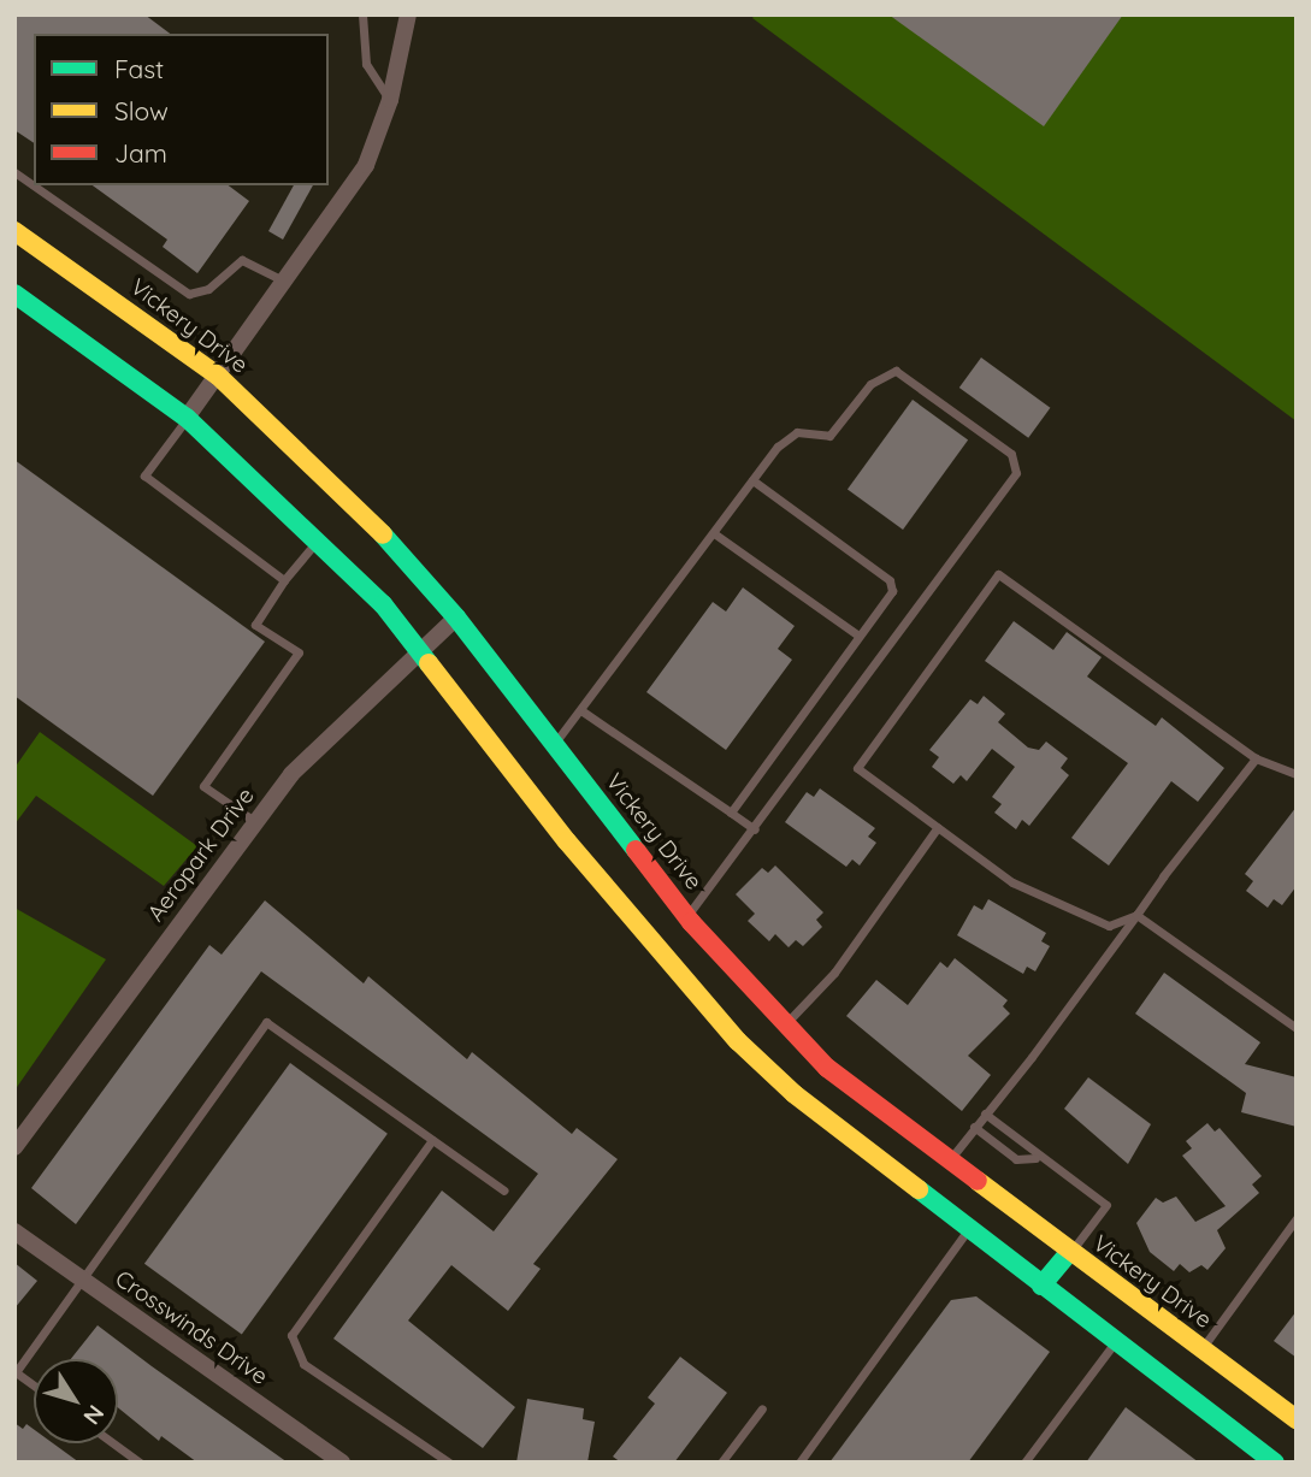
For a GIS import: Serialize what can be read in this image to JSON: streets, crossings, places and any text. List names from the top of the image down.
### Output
{
  "streets": {
    "main road": ["Vickery Drive"],
    "street": ["Aeropark Drive", "Crosswinds Drive"]
  },
  "crossings": [
    ["Vickery Drive", "Aeropark Drive"]
  ],
  "legend": ["Fast", "Slow", "Jam"],
  "north": "bottom right"
}
